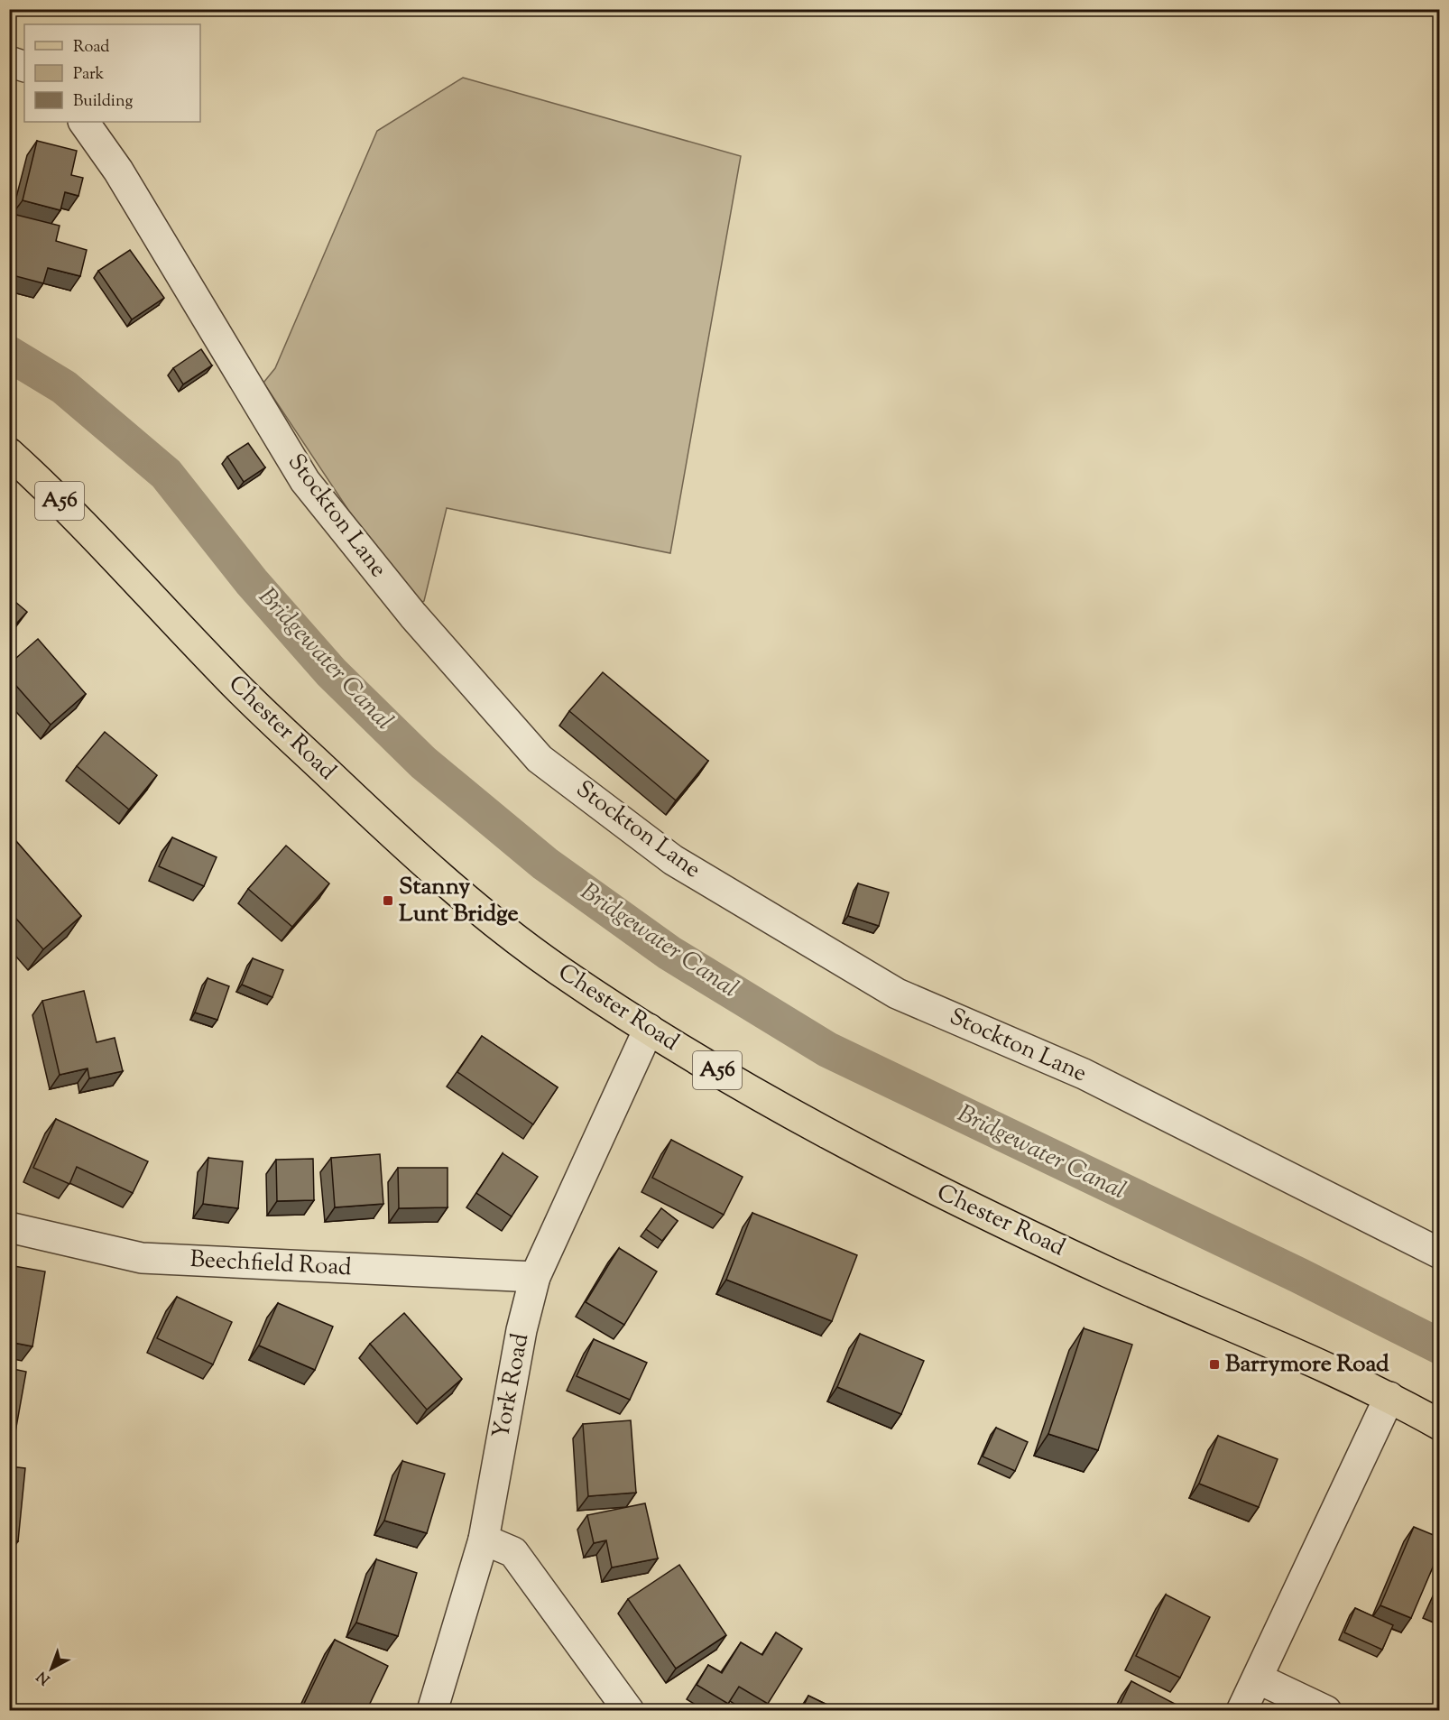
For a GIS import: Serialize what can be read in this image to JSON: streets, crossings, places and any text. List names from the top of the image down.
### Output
{
  "streets": {
    "main road": ["A56", "Chester Road"],
    "street": ["Stockton Lane", "Beechfield Road", "York Road"]
  },
  "crossings": [
    ["Chester Road", "York Road"],
    ["Beechfield Road", "York Road"]
  ],
  "water": ["Bridgewater Canal"],
  "places": {
    "transit": ["Stanny Lunt Bridge", "Barrymore Road"]
  },
  "legend": ["Road", "Park", "Building"],
  "north": "bottom left"
}
